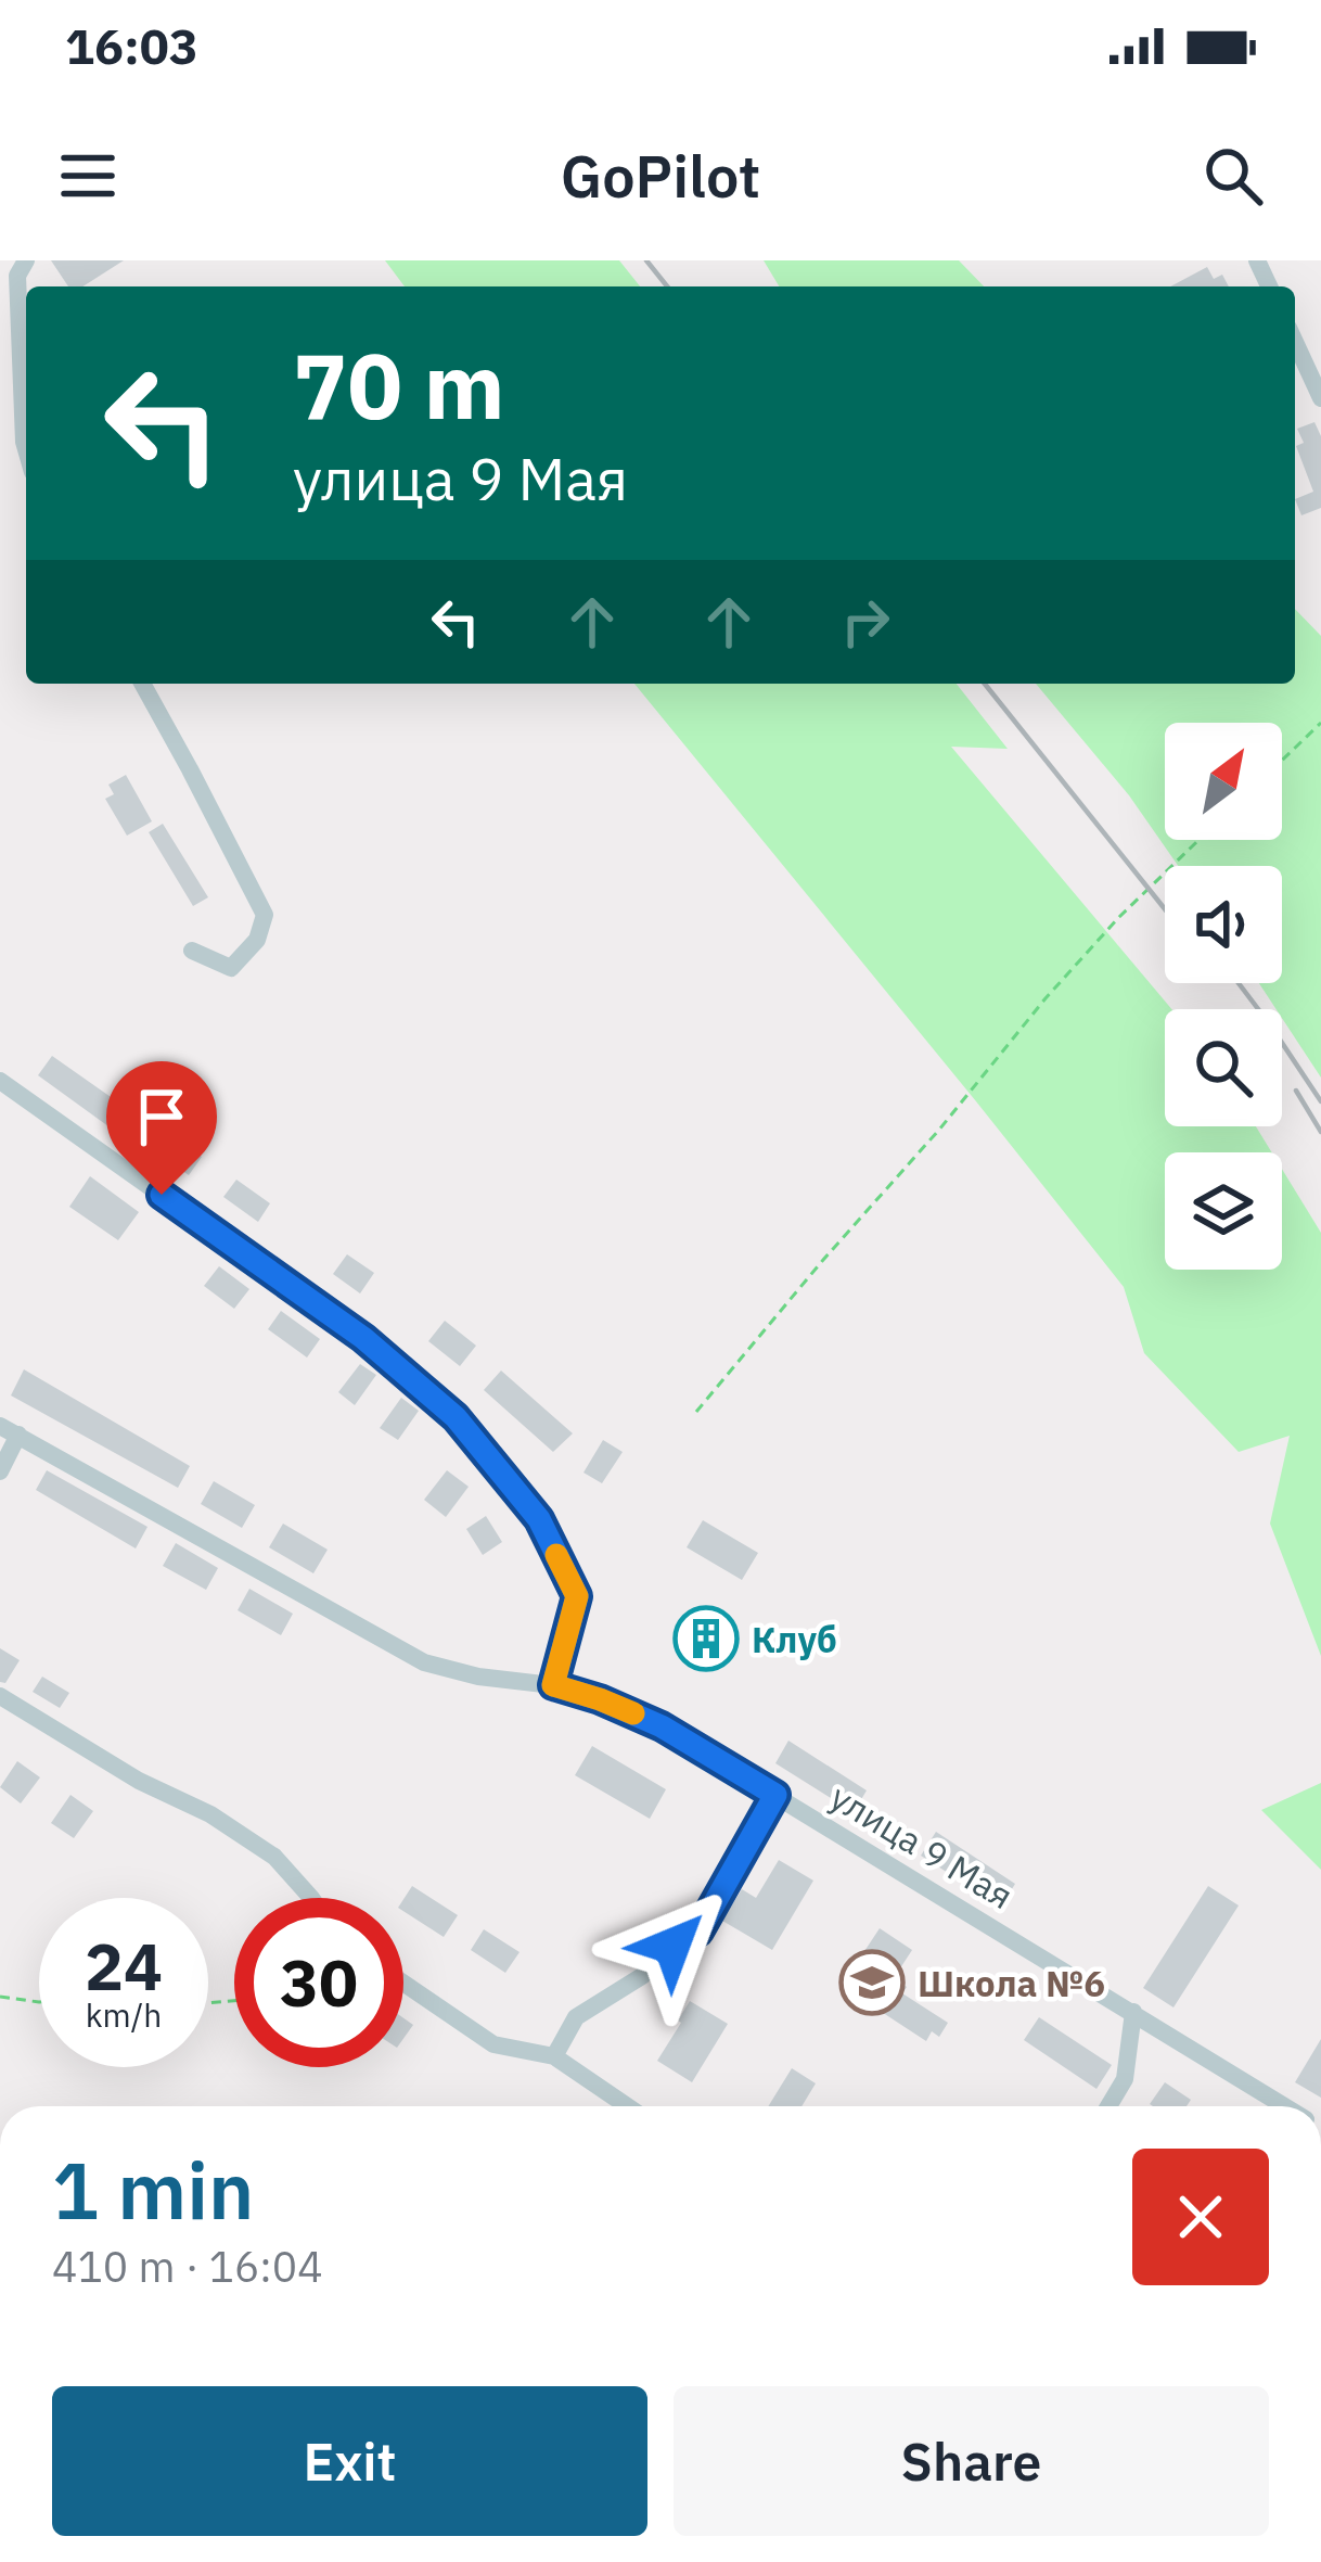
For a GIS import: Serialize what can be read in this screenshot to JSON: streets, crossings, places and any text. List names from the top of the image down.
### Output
{
  "streets": {
    "street": ["улица 9 Мая"]
  },
  "places": {
    "building": ["Клуб"],
    "school or university": ["Школа №6"]
  },
  "north": "top right",
  "page": {
    "status": "16:03",
    "header": "GoPilot",
    "turn": ["70 m", "улица 9 Мая"],
    "speed": "24 km/h",
    "limit": "30",
    "heading": ["1 min", "410 m · 16:04"],
    "buttons": ["Exit", "Share"]
  }
}
